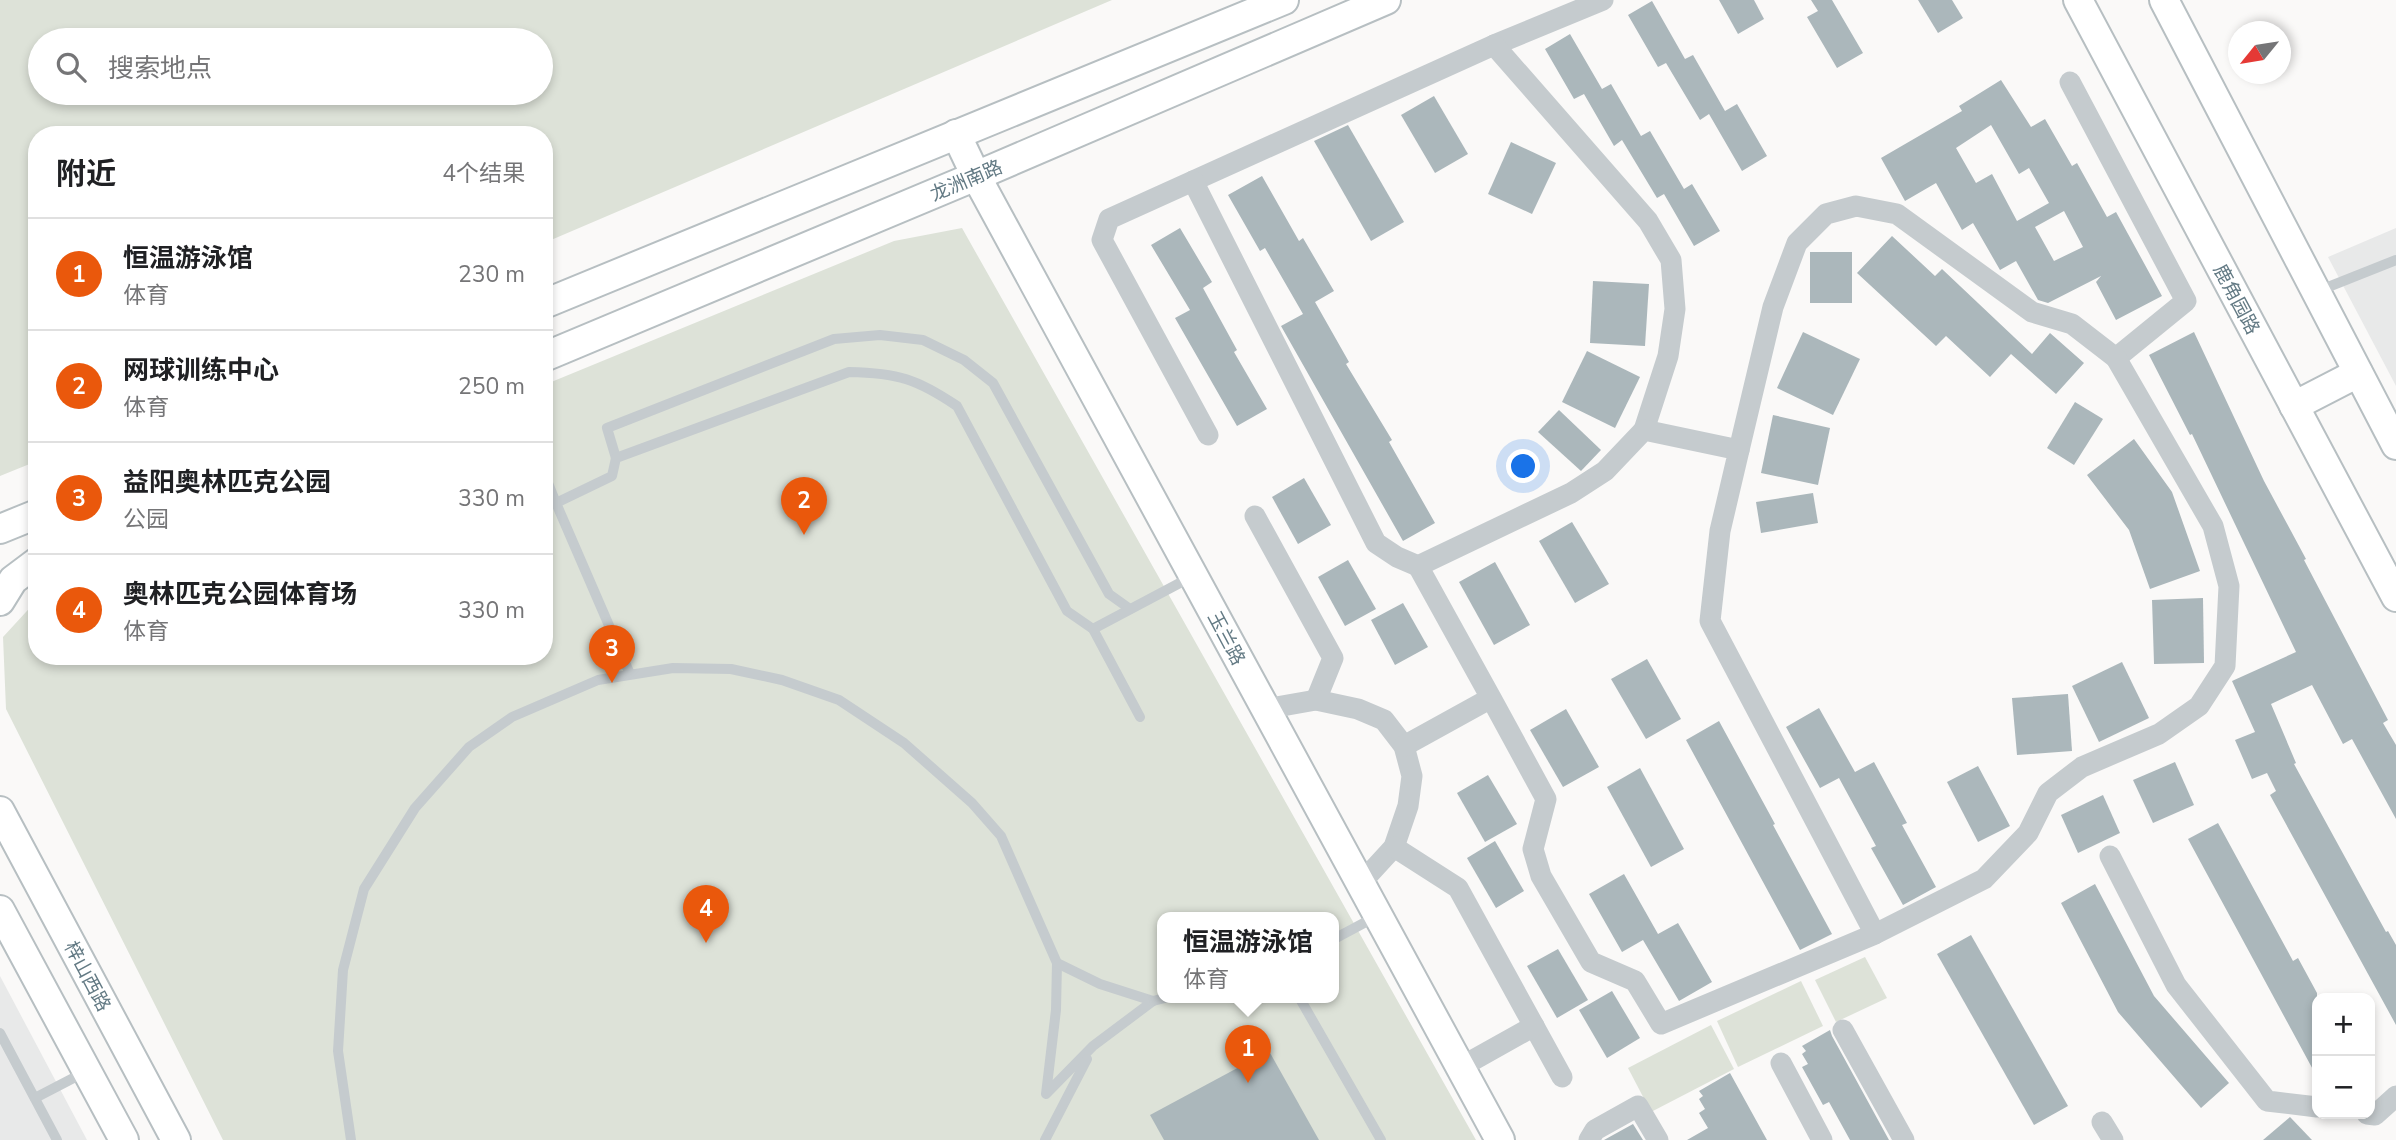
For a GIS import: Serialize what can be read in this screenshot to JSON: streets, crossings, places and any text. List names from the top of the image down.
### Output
{
  "streets": {
    "street": [
      "龙洲南路",
      "鹿角园路",
      "玉兰路",
      "梓山西路"
    ]
  },
  "crossings": [
    ["龙洲南路", "玉兰路"]
  ],
  "north": "bottom left",
  "page": {
    "search": "搜索地点",
    "heading": ["附近", "4个结果"],
    "list": [
      {
        "mark": "1",
        "name": "恒温游泳馆",
        "note": "体育",
        "value": "230 m"
      },
      {
        "mark": "2",
        "name": "网球训练中心",
        "note": "体育",
        "value": "250 m"
      },
      {
        "mark": "3",
        "name": "益阳奥林匹克公园",
        "note": "公园",
        "value": "330 m"
      },
      {
        "mark": "4",
        "name": "奥林匹克公园体育场",
        "note": "体育",
        "value": "330 m"
      }
    ],
    "pins": [
      "2",
      "3",
      "4",
      "1"
    ],
    "popup": ["恒温游泳馆", "体育"],
    "map_buttons": ["+", "−"]
  }
}
